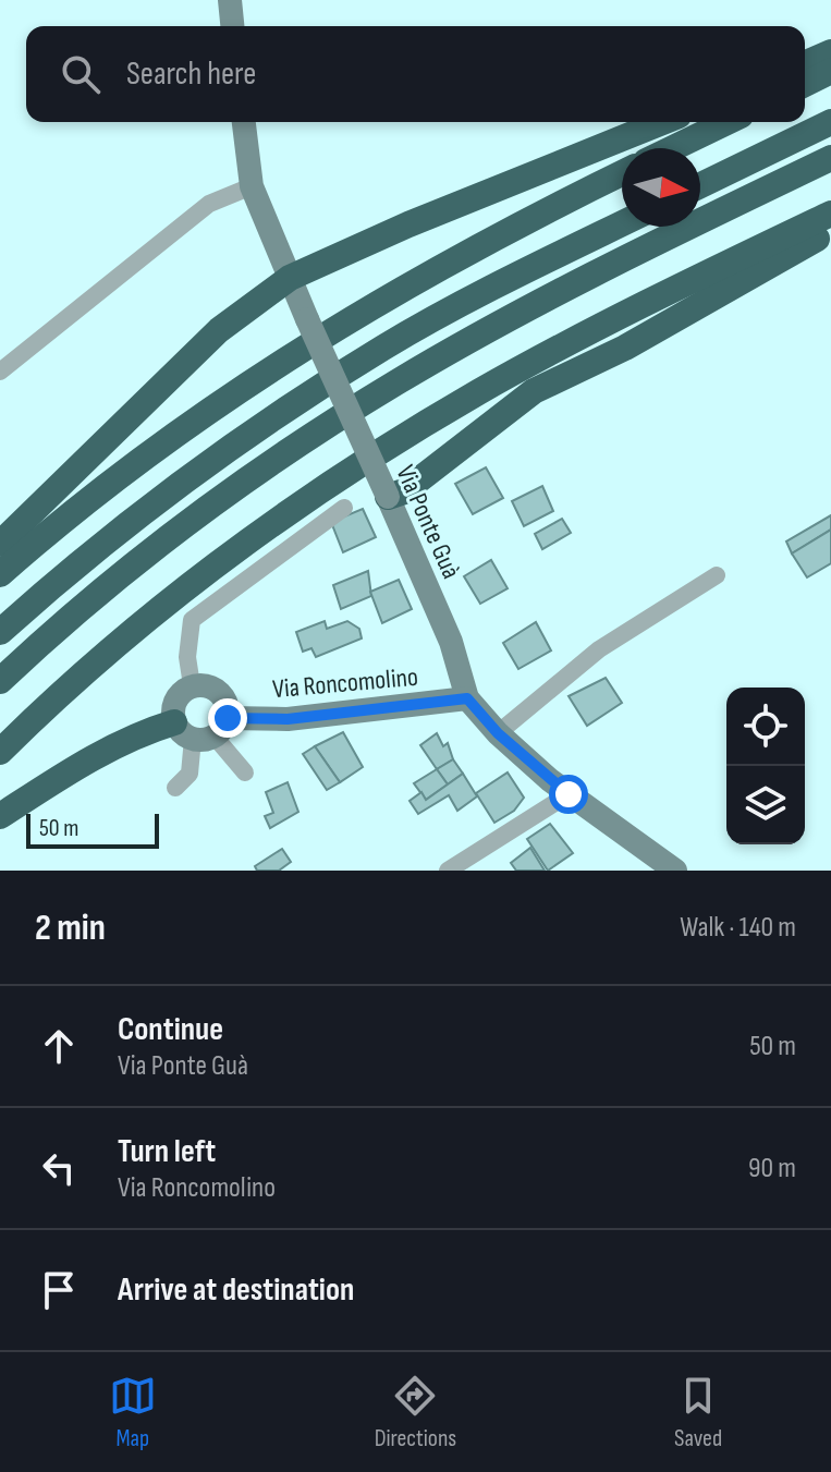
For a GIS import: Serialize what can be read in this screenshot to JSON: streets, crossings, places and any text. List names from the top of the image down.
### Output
{
  "streets": {
    "street": ["Via Ponte Guà", "Via Roncomolino"]
  },
  "crossings": [
    ["Via Ponte Guà", "Via Roncomolino"]
  ],
  "scale_bar": "50 m",
  "north": "right",
  "page": {
    "search": "Search here",
    "scale": "50 m",
    "heading": ["2 min", "Walk · 140 m"],
    "list": [
      ["Continue", "Via Ponte Guà", "50 m"],
      ["Turn left", "Via Roncomolino", "90 m"],
      "Arrive at destination"
    ],
    "nav": ["Map", "Directions", "Saved"]
  }
}
